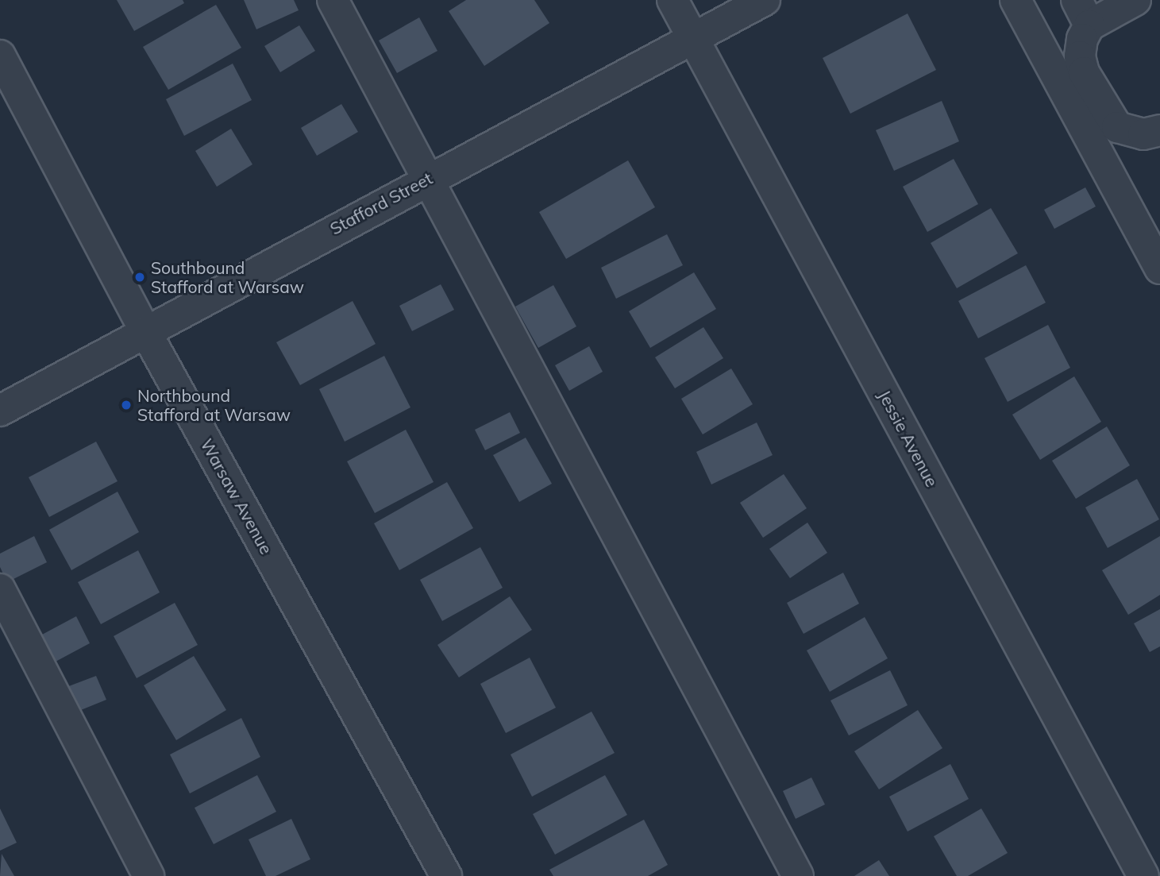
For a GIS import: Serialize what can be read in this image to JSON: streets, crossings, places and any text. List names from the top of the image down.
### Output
{
  "streets": {
    "street": ["Stafford Street", "Jessie Avenue", "Warsaw Avenue"]
  },
  "crossings": [
    ["Stafford Street", "Jessie Avenue"],
    ["Stafford Street", "Warsaw Avenue"]
  ],
  "places": ["Southbound Stafford at Warsaw", "Northbound Stafford at Warsaw"]
}
